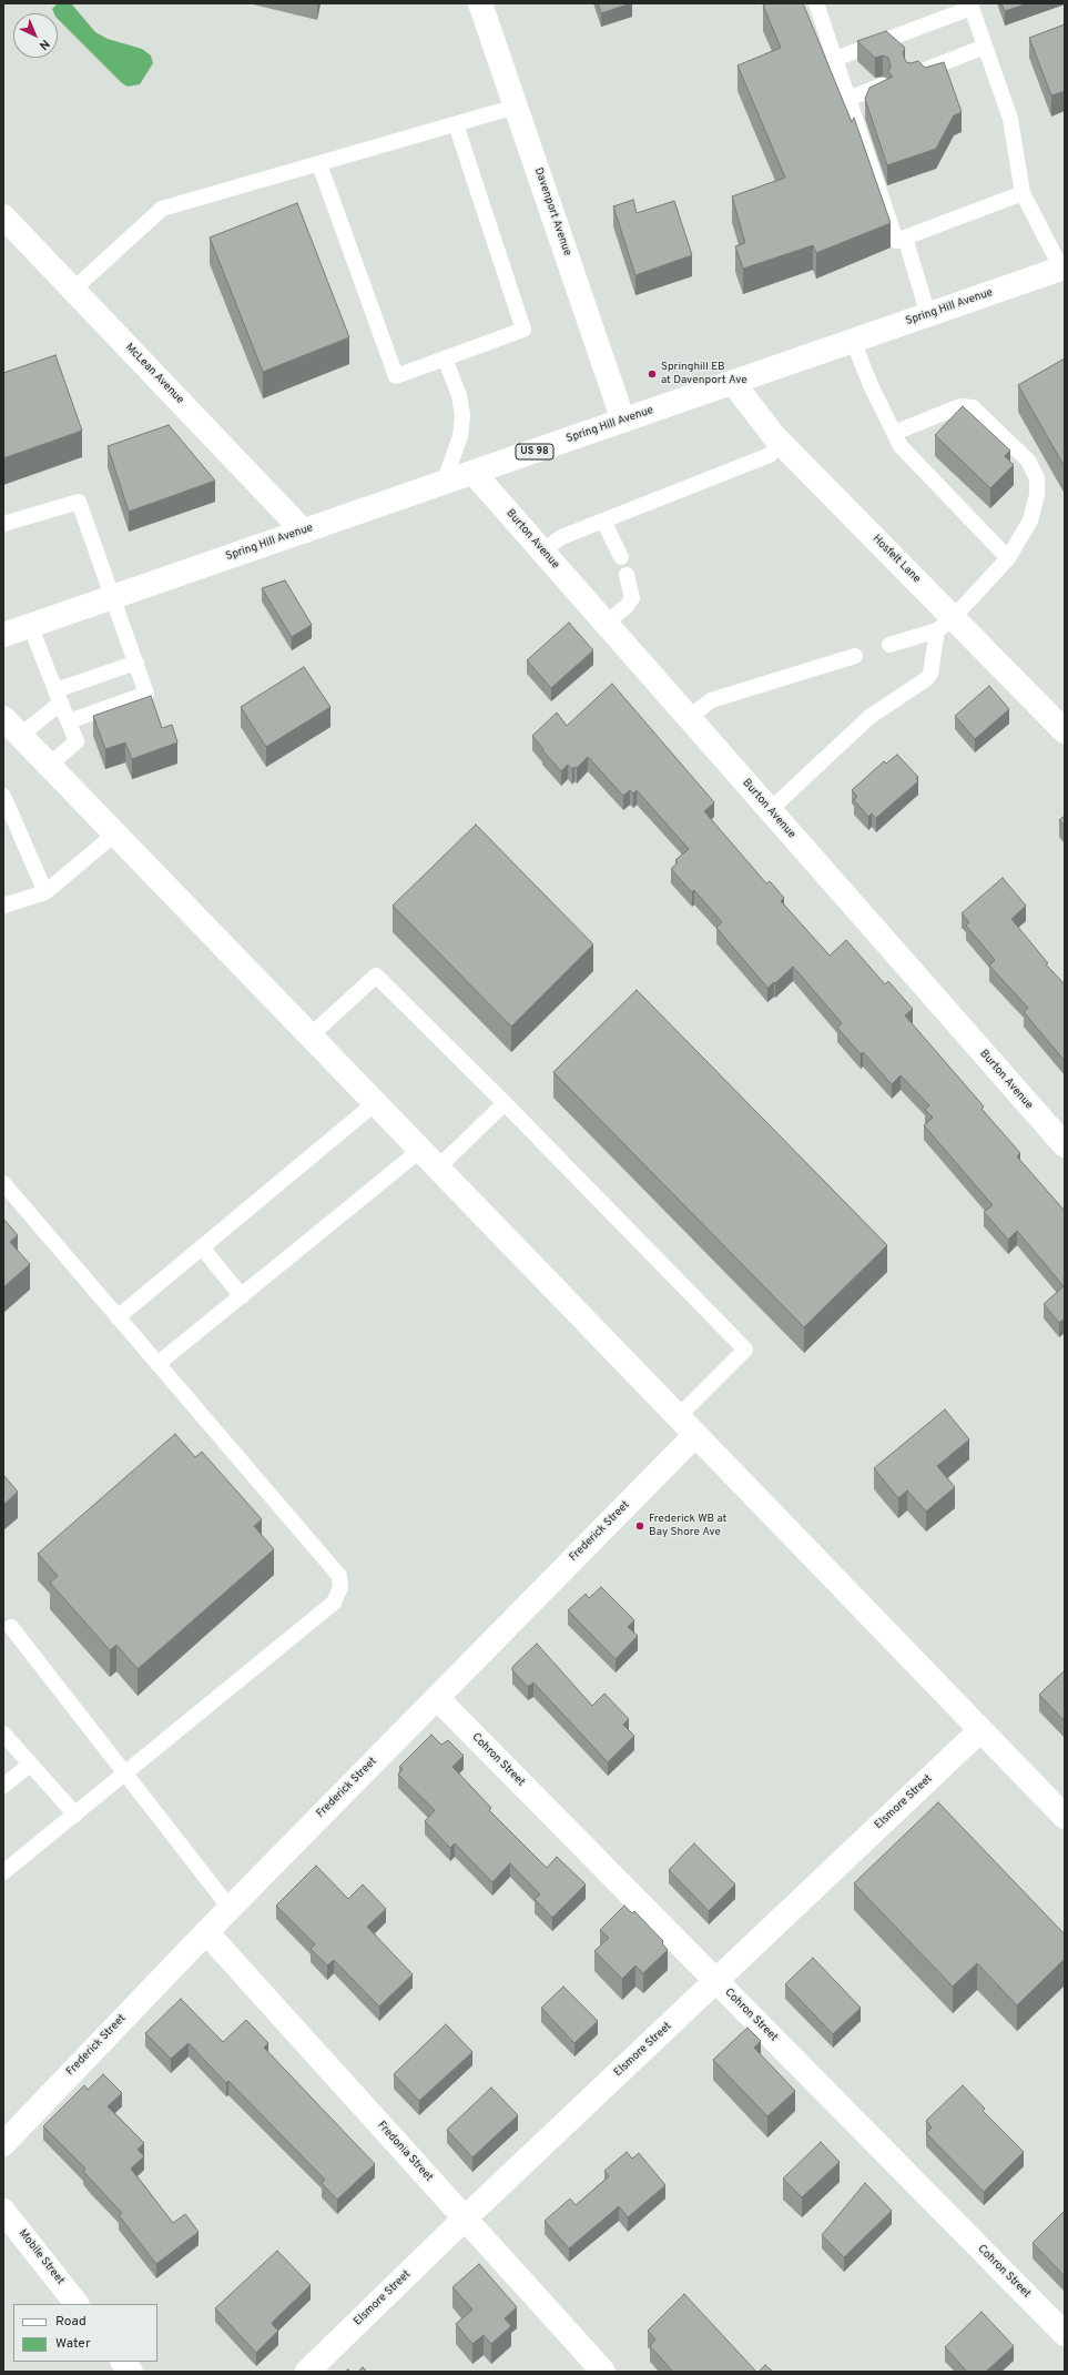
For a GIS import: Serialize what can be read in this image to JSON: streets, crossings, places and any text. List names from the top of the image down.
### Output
{
  "streets": {
    "street": [
      "Davenport Avenue",
      "Spring Hill Avenue",
      "McLean Avenue",
      "US 98",
      "Burton Avenue",
      "Hosfelt Lane",
      "Frederick Street",
      "Cohron Street",
      "Elsmore Street",
      "Fredonia Street",
      "Mobile Street"
    ]
  },
  "crossings": [
    ["Davenport Avenue", "Spring Hill Avenue"],
    ["Spring Hill Avenue", "McLean Avenue"],
    ["Spring Hill Avenue", "Burton Avenue"],
    ["Spring Hill Avenue", "Hosfelt Lane"],
    ["Frederick Street", "Cohron Street"],
    ["Frederick Street", "Fredonia Street"],
    ["Cohron Street", "Elsmore Street"],
    ["Elsmore Street", "Fredonia Street"]
  ],
  "places": ["Springhill EB at Davenport Ave", "Frederick WB at Bay Shore Ave"],
  "legend": ["Road", "Water"],
  "north": "bottom right"
}
